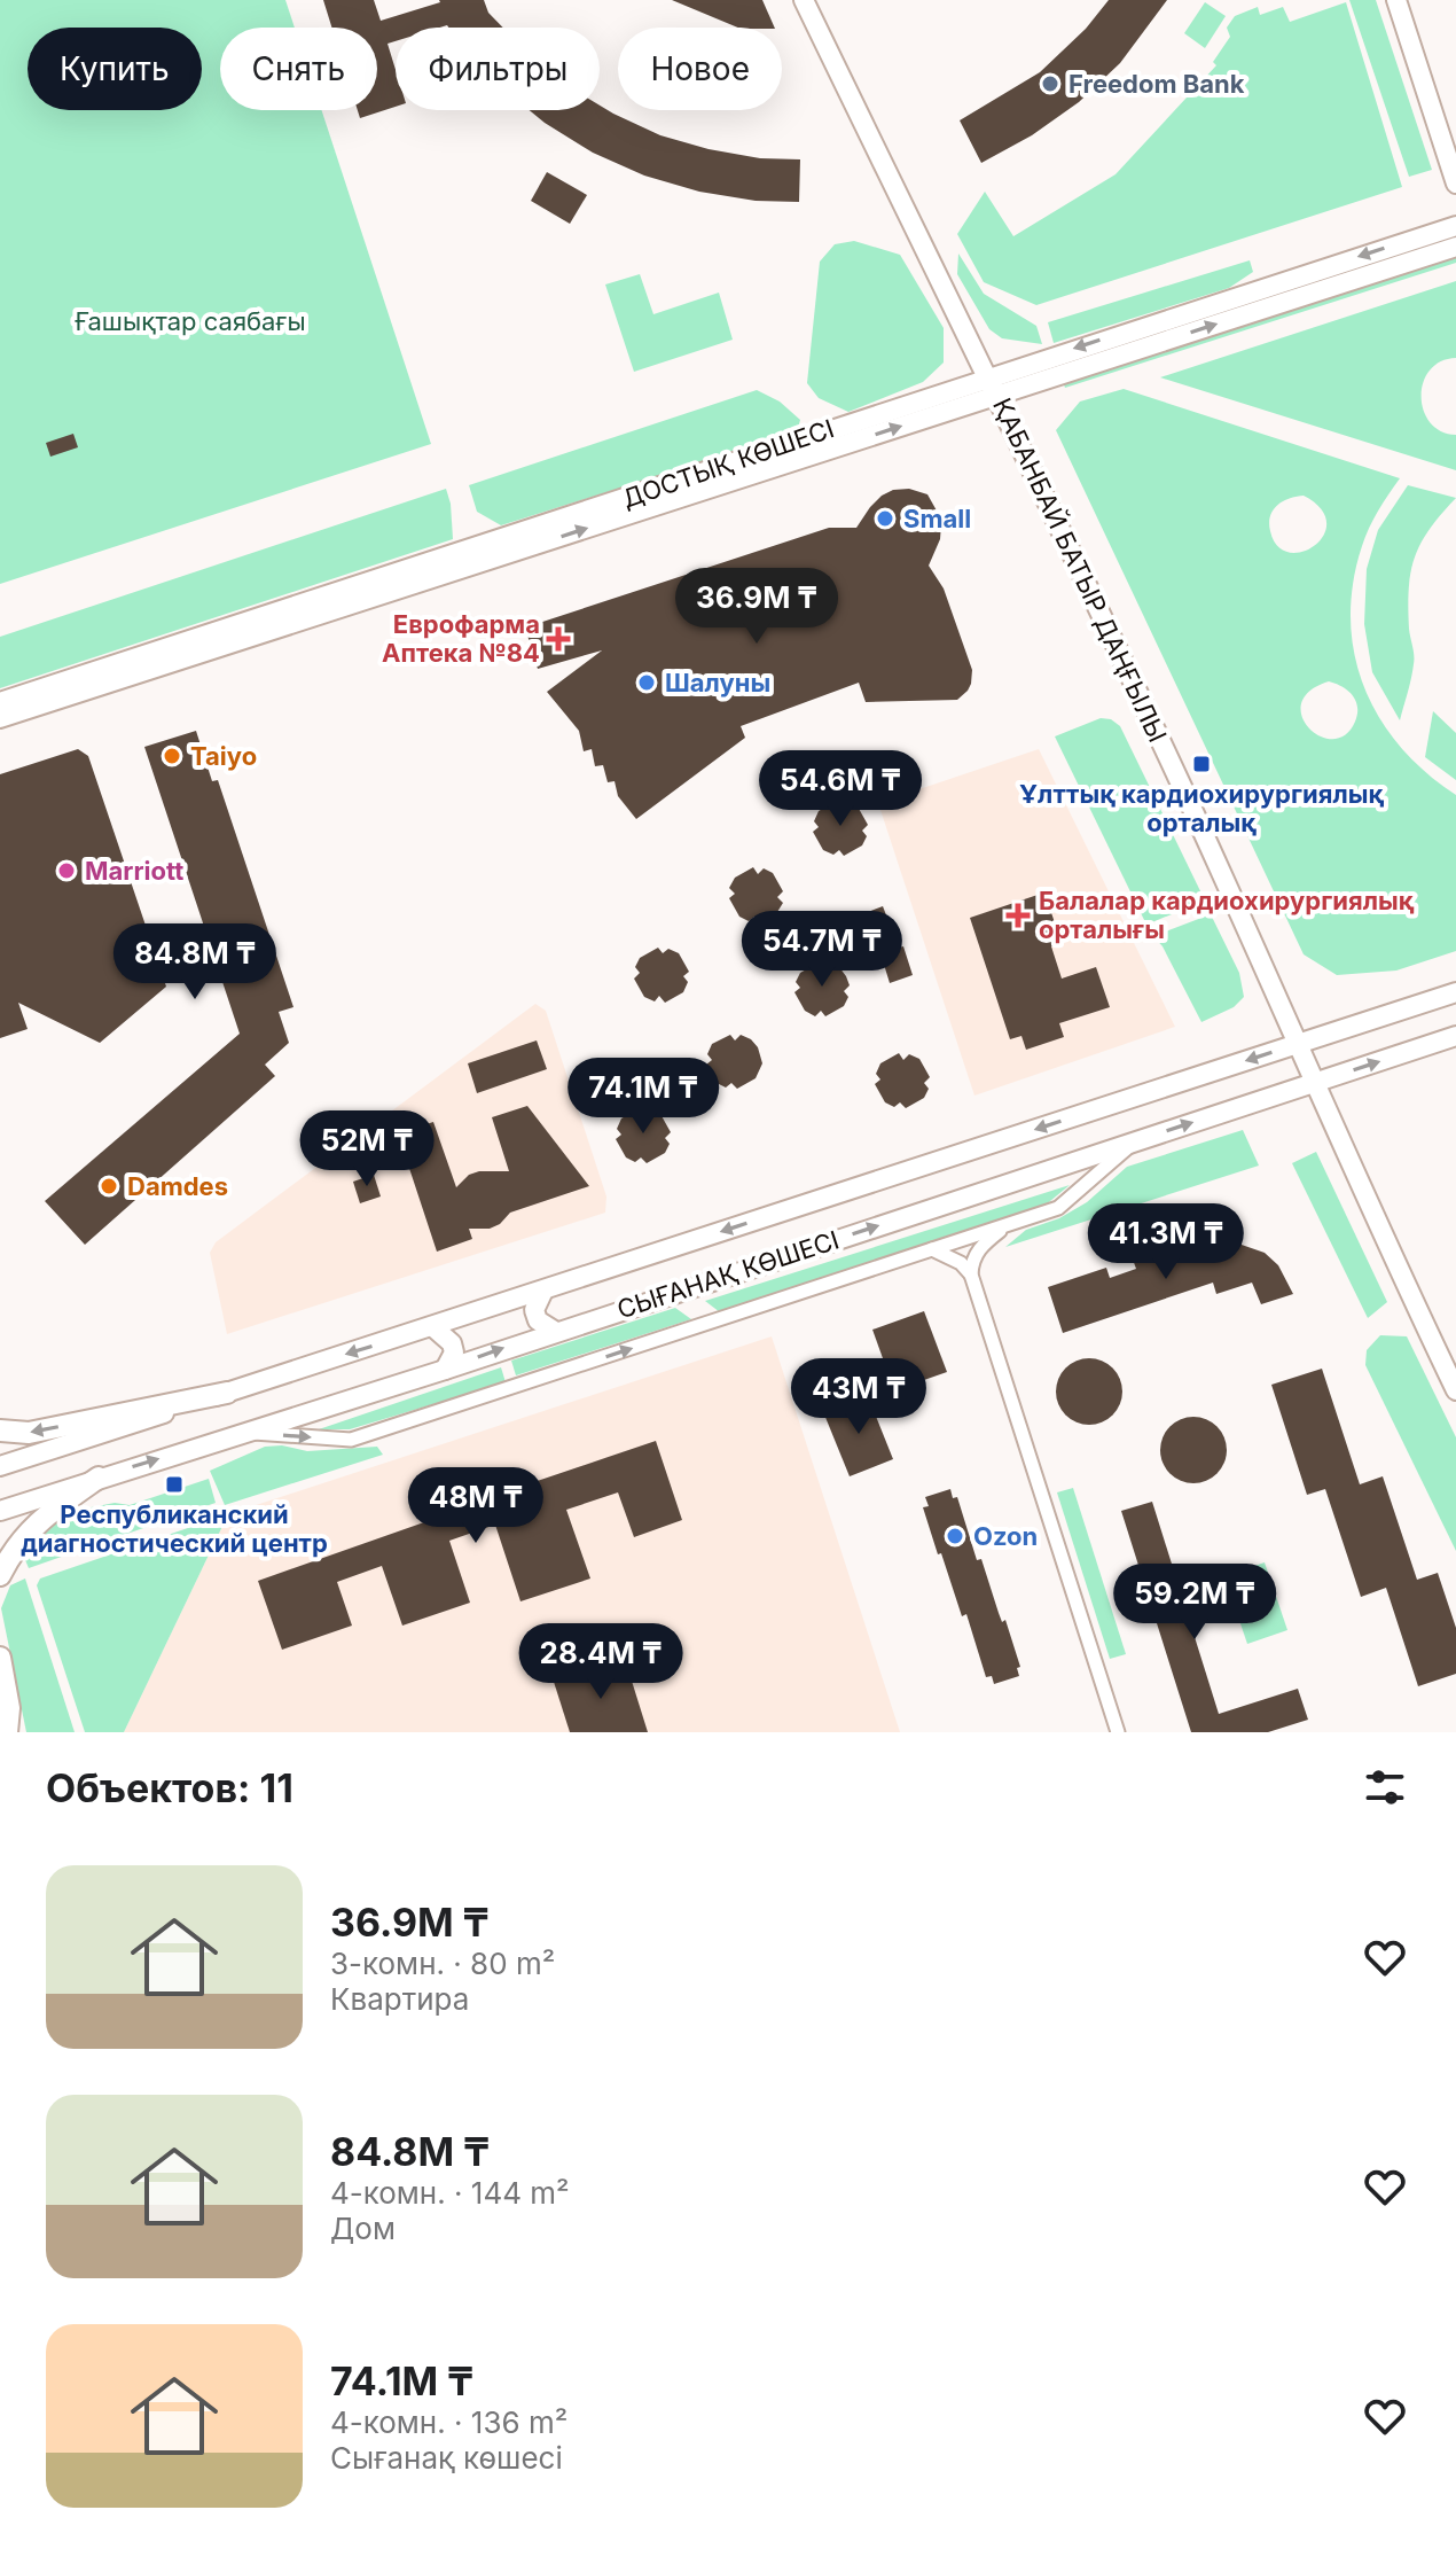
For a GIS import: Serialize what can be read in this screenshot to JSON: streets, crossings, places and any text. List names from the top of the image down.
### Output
{
  "streets": {
    "main road": ["ДОСТЫҚ КӨШЕСІ", "ҚАБАНБАЙ БАТЫР ДАҢҒЫЛЫ", "СЫҒАНАҚ КӨШЕСІ"]
  },
  "crossings": [
    ["ДОСТЫҚ КӨШЕСІ", "ҚАБАНБАЙ БАТЫР ДАҢҒЫЛЫ"],
    ["ҚАБАНБАЙ БАТЫР ДАҢҒЫЛЫ", "СЫҒАНАҚ КӨШЕСІ"]
  ],
  "parks": ["Ғашықтар саябағы"],
  "places": {
    "other": [
      "Freedom Bank",
      "Small",
      "Шалуны",
      "Taiyo",
      "Marriott",
      "Damdes",
      "Ozon"
    ],
    "health": ["Еврофарма Аптека №84", "Балалар кардиохирургиялық орталығы"],
    "transit": ["Ұлттық кардиохирургиялық орталық", "Республиканский диагностический центр"]
  },
  "page": {
    "chip": [
      "Купить",
      "Снять",
      "Фильтры",
      "Новое"
    ],
    "price": [
      "36.9M ₸",
      "54.6M ₸",
      "54.7M ₸",
      "84.8M ₸",
      "74.1M ₸",
      "52M ₸",
      "41.3M ₸",
      "43M ₸",
      "48M ₸",
      "59.2M ₸",
      "28.4M ₸"
    ],
    "heading": "Объектов: 11",
    "list": [
      {
        "name": "36.9M ₸",
        "note": "3-комн. · 80 m² · Квартира"
      },
      {
        "name": "84.8M ₸",
        "note": "4-комн. · 144 m² · Дом"
      },
      {
        "name": "74.1M ₸",
        "note": "4-комн. · 136 m² · Сығанақ көшесі"
      }
    ]
  }
}
